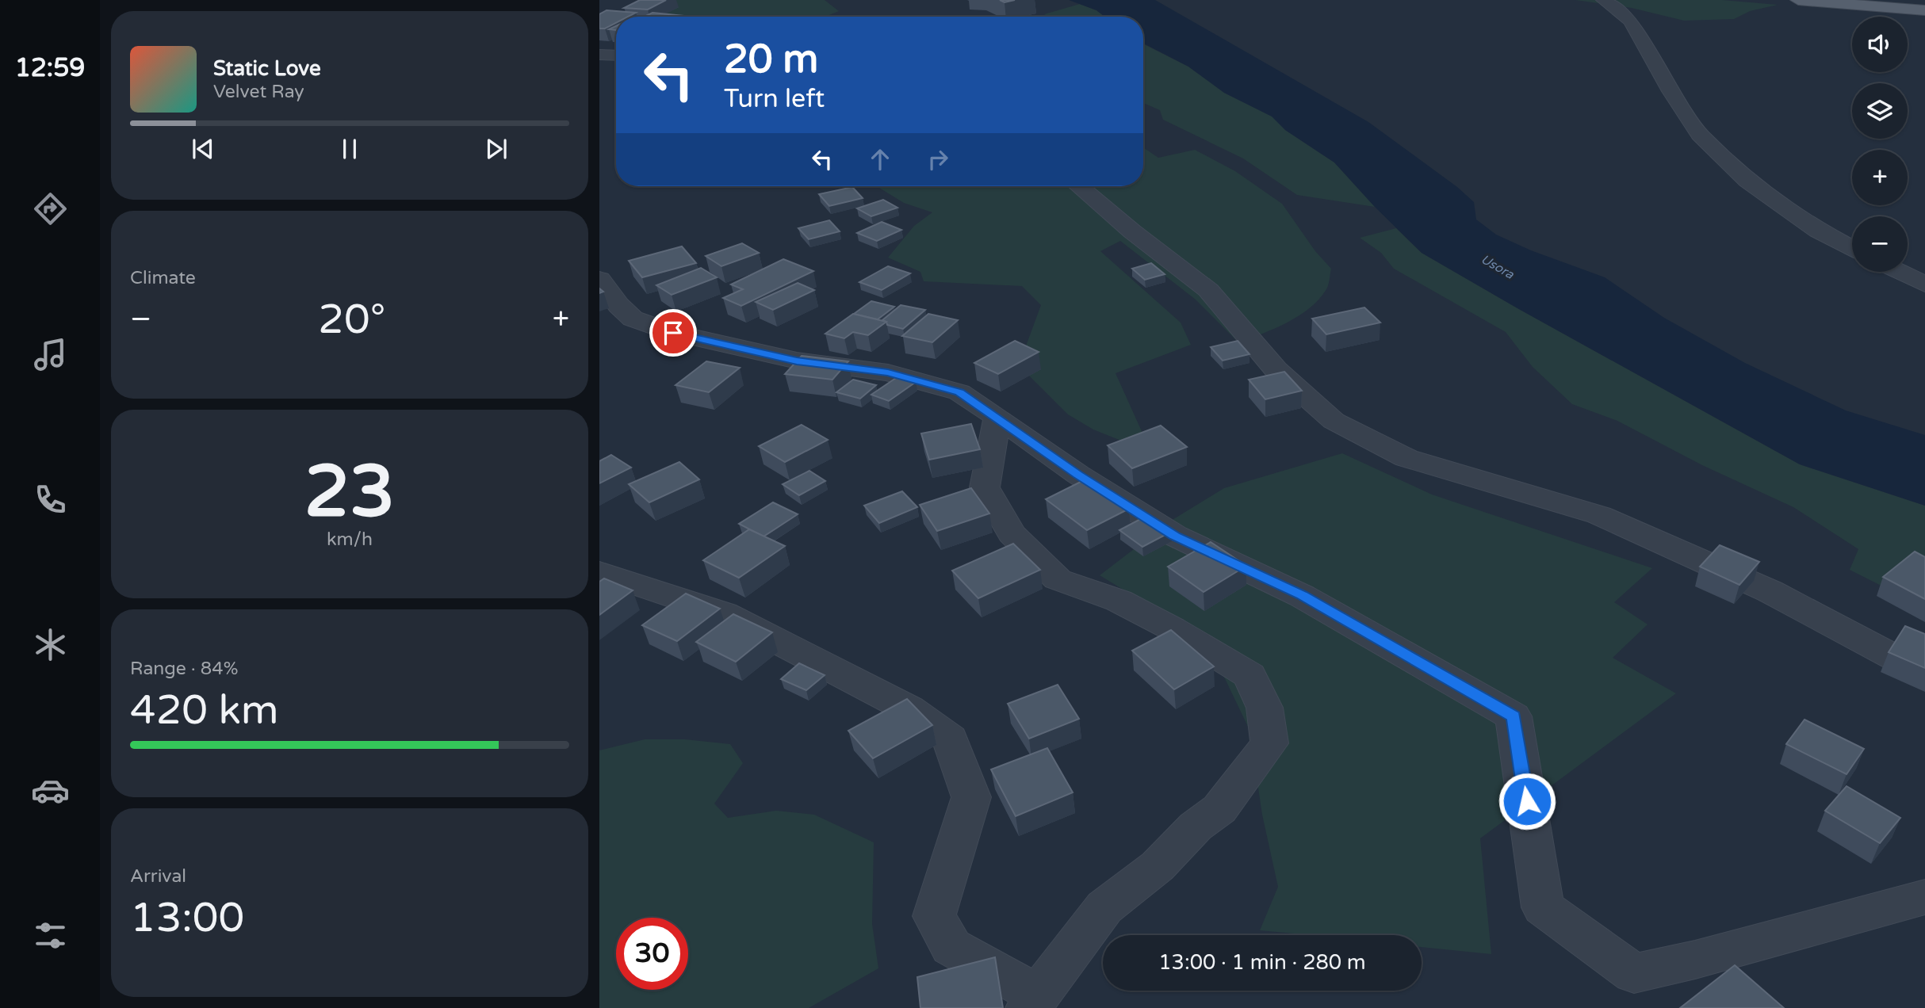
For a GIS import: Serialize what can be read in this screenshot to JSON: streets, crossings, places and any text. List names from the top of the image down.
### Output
{
  "water": ["Usora"],
  "page": {
    "tabs": "12:59",
    "map_buttons": ["+", "−"],
    "turn": ["20 m", "Turn left"],
    "song": ["Static Love", "Velvet Ray"],
    "tile": [
      "Climate",
      ["23", "km/h"],
      ["Range · 84%", "420 km"],
      ["Arrival", "13:00"]
    ],
    "heat": ["−", "20°", "+"],
    "limit": "30",
    "trip": "13:00 · 1 min · 280 m"
  }
}
